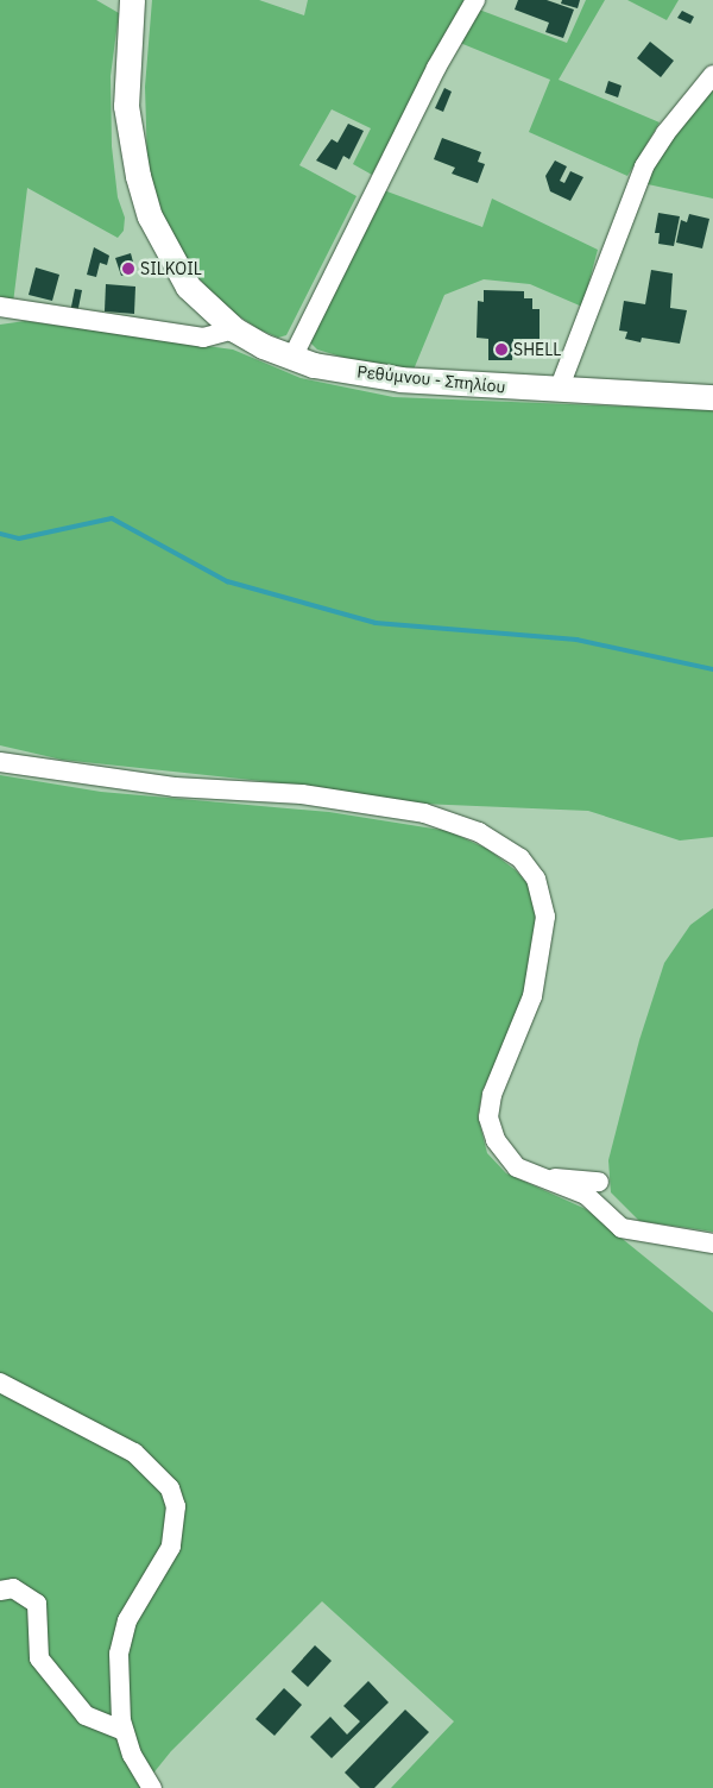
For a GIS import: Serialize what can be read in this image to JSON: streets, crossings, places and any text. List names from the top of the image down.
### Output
{
  "streets": {
    "main road": ["Ρεθύμνου - Σπηλίου"]
  },
  "places": ["SILKOIL", "SHELL"]
}
